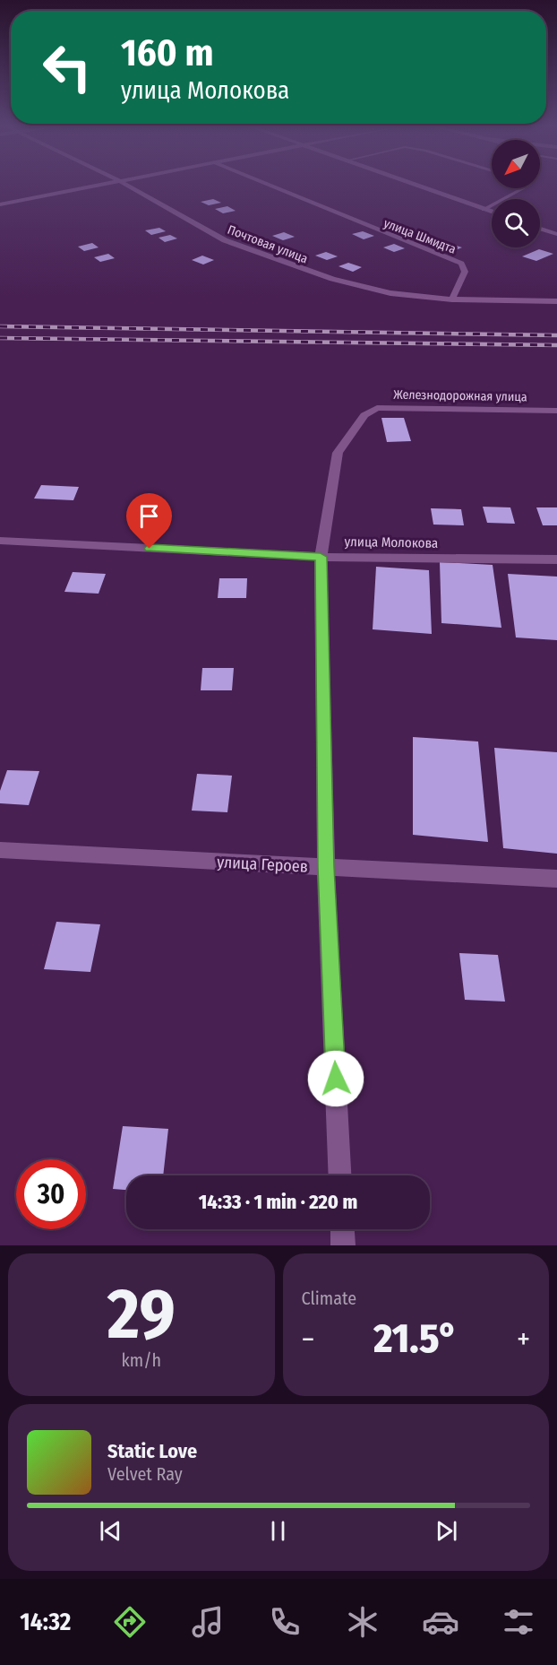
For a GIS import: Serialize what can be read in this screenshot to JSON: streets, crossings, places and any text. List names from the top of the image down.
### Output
{
  "streets": {
    "street": [
      "улица Шмидта",
      "Почтовая улица",
      "Железнодорожная улица",
      "улица Молокова",
      "улица Героев"
    ]
  },
  "crossings": [
    ["улица Шмидта", "Почтовая улица"],
    ["Железнодорожная улица", "улица Молокова"]
  ],
  "north": "bottom left",
  "page": {
    "turn": ["160 m", "улица Молокова"],
    "limit": "30",
    "trip": "14:33 · 1 min · 220 m",
    "tile": [
      ["29", "km/h"],
      "Climate"
    ],
    "heat": ["−", "21.5°", "+"],
    "song": ["Static Love", "Velvet Ray"],
    "tabs": "14:32"
  }
}
